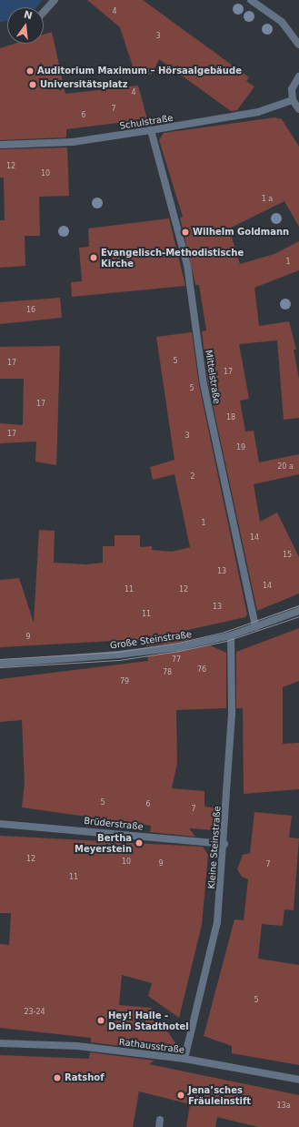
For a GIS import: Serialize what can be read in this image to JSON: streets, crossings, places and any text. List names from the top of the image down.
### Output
{
  "streets": {
    "street": [
      "Schulstraße",
      "Mittelstraße",
      "Große Steinstraße",
      "Brüderstraße",
      "Kleine Steinstraße",
      "Rathausstraße"
    ]
  },
  "crossings": [
    ["Schulstraße", "Mittelstraße"],
    ["Mittelstraße", "Große Steinstraße"],
    ["Große Steinstraße", "Kleine Steinstraße"],
    ["Brüderstraße", "Kleine Steinstraße"],
    ["Kleine Steinstraße", "Rathausstraße"]
  ],
  "places": [
    "Auditorium Maximum – Hörsaalgebäude",
    "Universitätsplatz",
    "Wilhelm Goldmann",
    "Evangelisch-Methodistische Kirche",
    "Bertha Meyerstein",
    "Hey! Halle - Dein Stadthotel",
    "Ratshof",
    "Jena’sches Fräuleinstift"
  ],
  "house_numbers": [
    "4",
    "3",
    "4",
    "7",
    "6",
    "12",
    "10",
    "1 a",
    "1",
    "16",
    "5",
    "17",
    "17",
    "5",
    "17",
    "18",
    "17",
    "3",
    "19",
    "20 a",
    "2",
    "1",
    "14",
    "15",
    "13",
    "14",
    "11",
    "12",
    "13",
    "11",
    "9",
    "77",
    "76",
    "78",
    "79",
    "5",
    "6",
    "7",
    "12",
    "10",
    "9",
    "7",
    "11",
    "5",
    "23-24",
    "13a"
  ],
  "north": "top"
}
